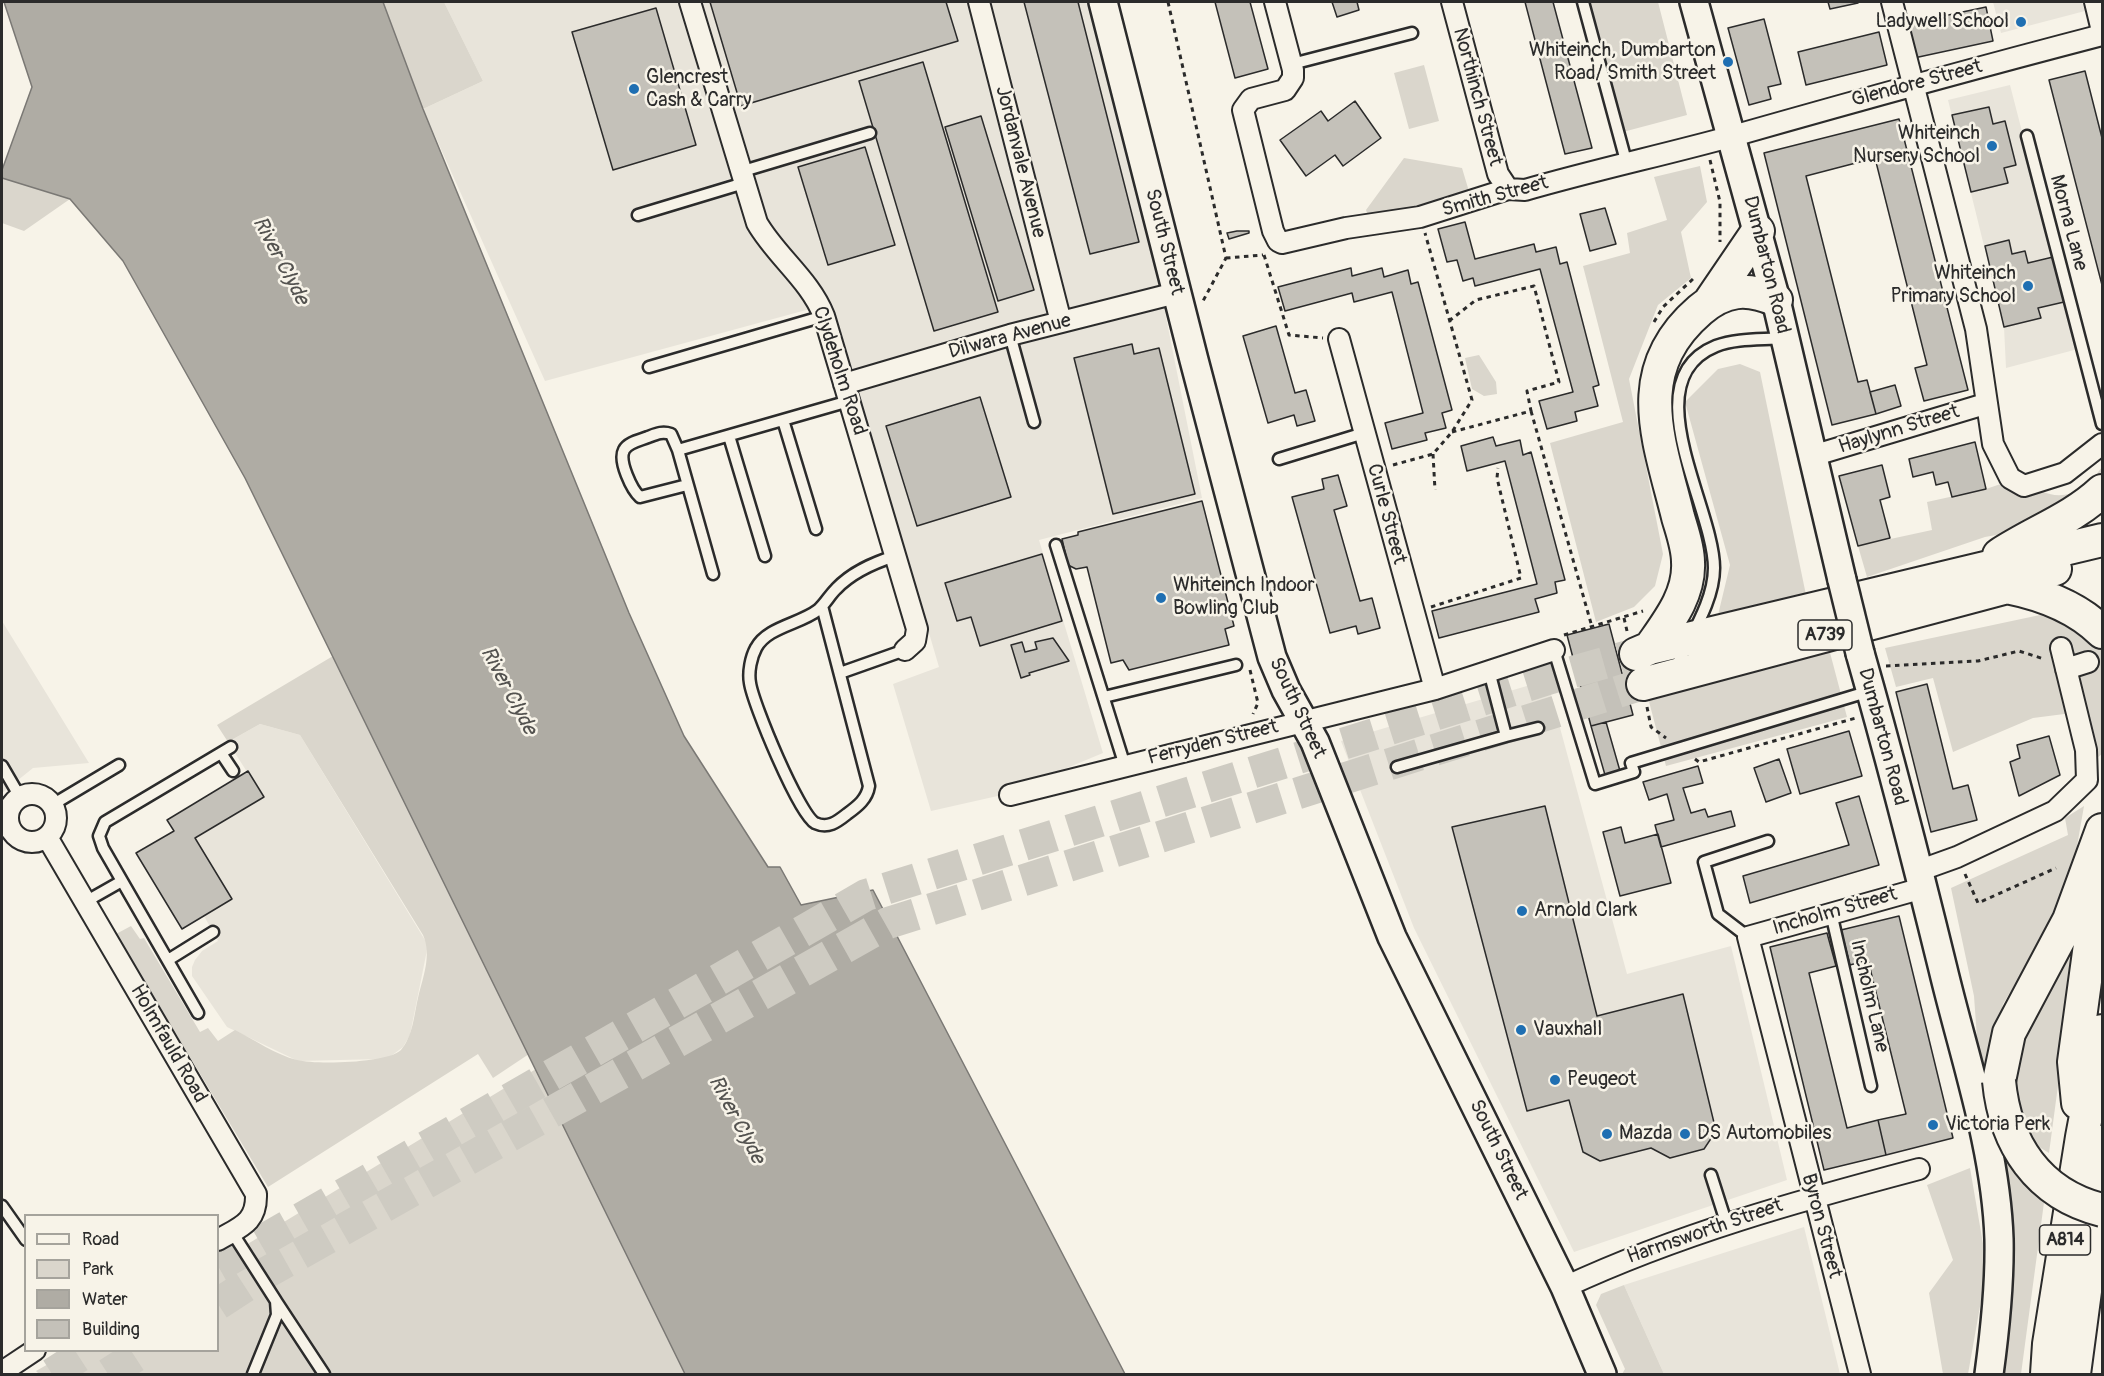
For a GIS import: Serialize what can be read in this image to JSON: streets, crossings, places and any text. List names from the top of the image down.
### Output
{
  "streets": {
    "main road": ["A739", "A814"],
    "street": [
      "Glendore Street",
      "Northinch Street",
      "Jordanvale Avenue",
      "Smith Street",
      "South Street",
      "Dumbarton Road",
      "Dilwara Avenue",
      "Clydeholm Road",
      "Haylynn Street",
      "Curle Street",
      "Ferryden Street",
      "Incholm Street",
      "Holmfauld Road",
      "Byron Street",
      "Harmsworth Street"
    ],
    "lane": ["Morna Lane", "Incholm Lane"]
  },
  "crossings": [
    ["Glendore Street", "Smith Street"],
    ["Glendore Street", "Dumbarton Road"],
    ["Northinch Street", "Smith Street"],
    ["Jordanvale Avenue", "Dilwara Avenue"],
    ["Smith Street", "Dumbarton Road"],
    ["South Street", "Dilwara Avenue"],
    ["South Street", "Ferryden Street"],
    ["South Street", "Harmsworth Street"],
    ["Dumbarton Road", "Haylynn Street"],
    ["Dumbarton Road", "Incholm Street"],
    ["Dilwara Avenue", "Clydeholm Road"],
    ["Curle Street", "Ferryden Street"],
    ["Incholm Street", "Incholm Lane"],
    ["Incholm Street", "Byron Street"],
    ["Byron Street", "Harmsworth Street"]
  ],
  "water": ["River Clyde"],
  "places": [
    "Ladywell School",
    "Whiteinch, Dumbarton Road/ Smith Street",
    "Glencrest Cash & Carry",
    "Whiteinch Nursery School",
    "Whiteinch Primary School",
    "Whiteinch Indoor Bowling Club",
    "Arnold Clark",
    "Vauxhall",
    "Peugeot",
    "Victoria Perk",
    "Mazda",
    "DS Automobiles"
  ],
  "legend": [
    "Road",
    "Park",
    "Water",
    "Building"
  ]
}
